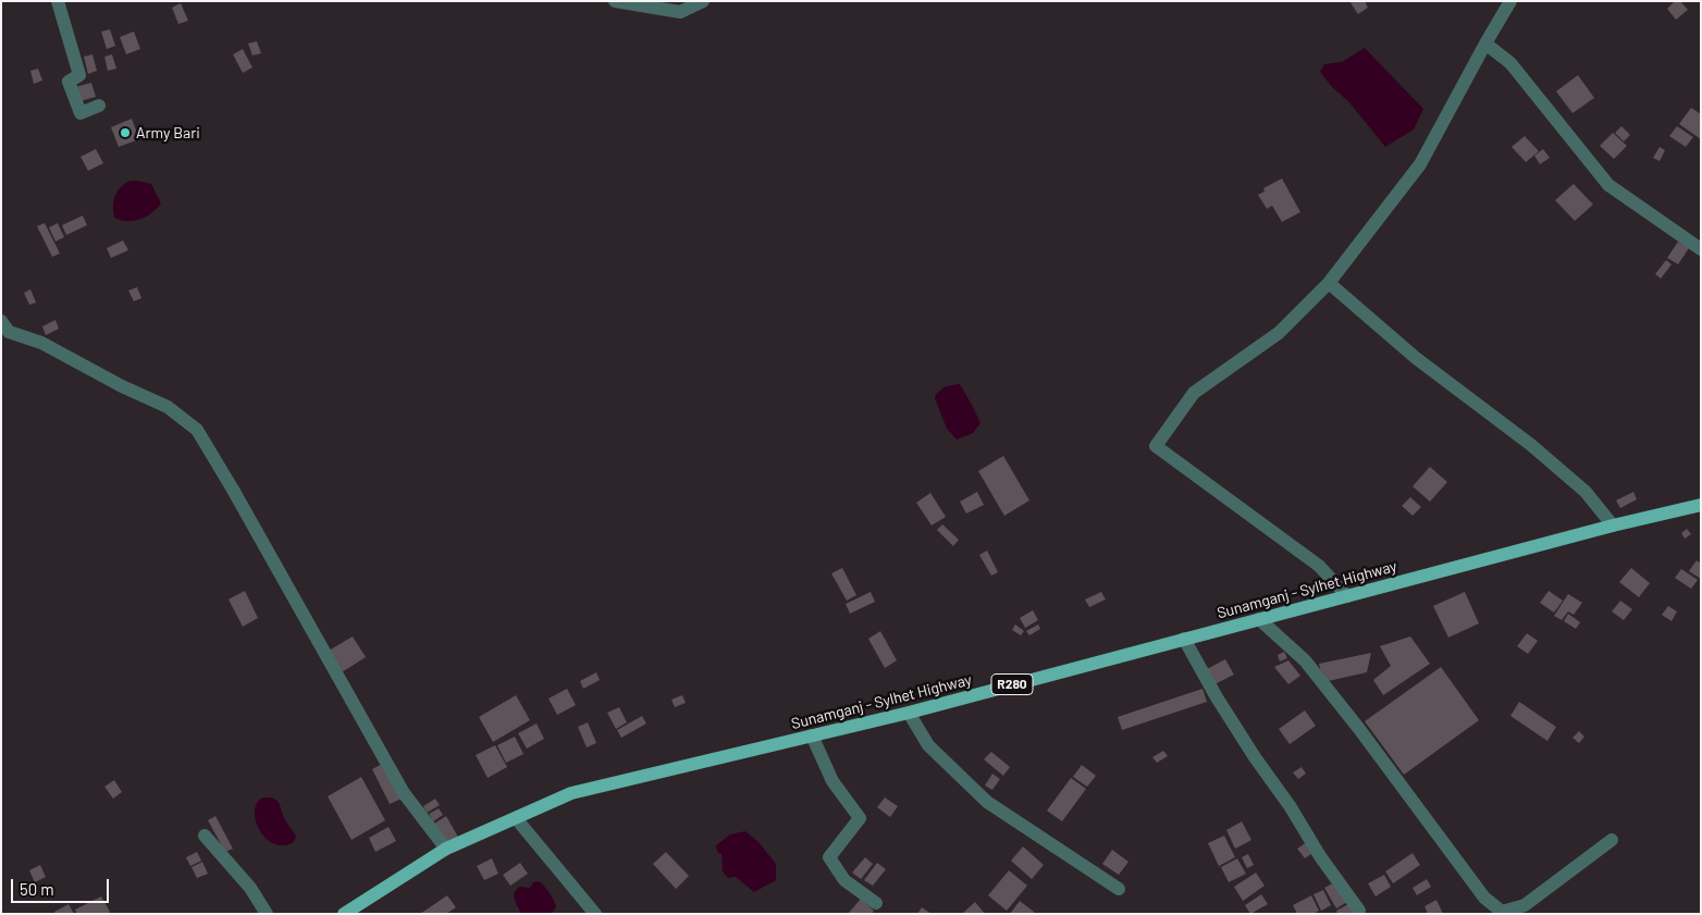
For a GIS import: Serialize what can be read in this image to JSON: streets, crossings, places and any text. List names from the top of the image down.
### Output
{
  "streets": {
    "main road": ["Sunamganj - Sylhet Highway", "R280"]
  },
  "places": ["Army Bari"],
  "scale_bar": "50 m"
}
